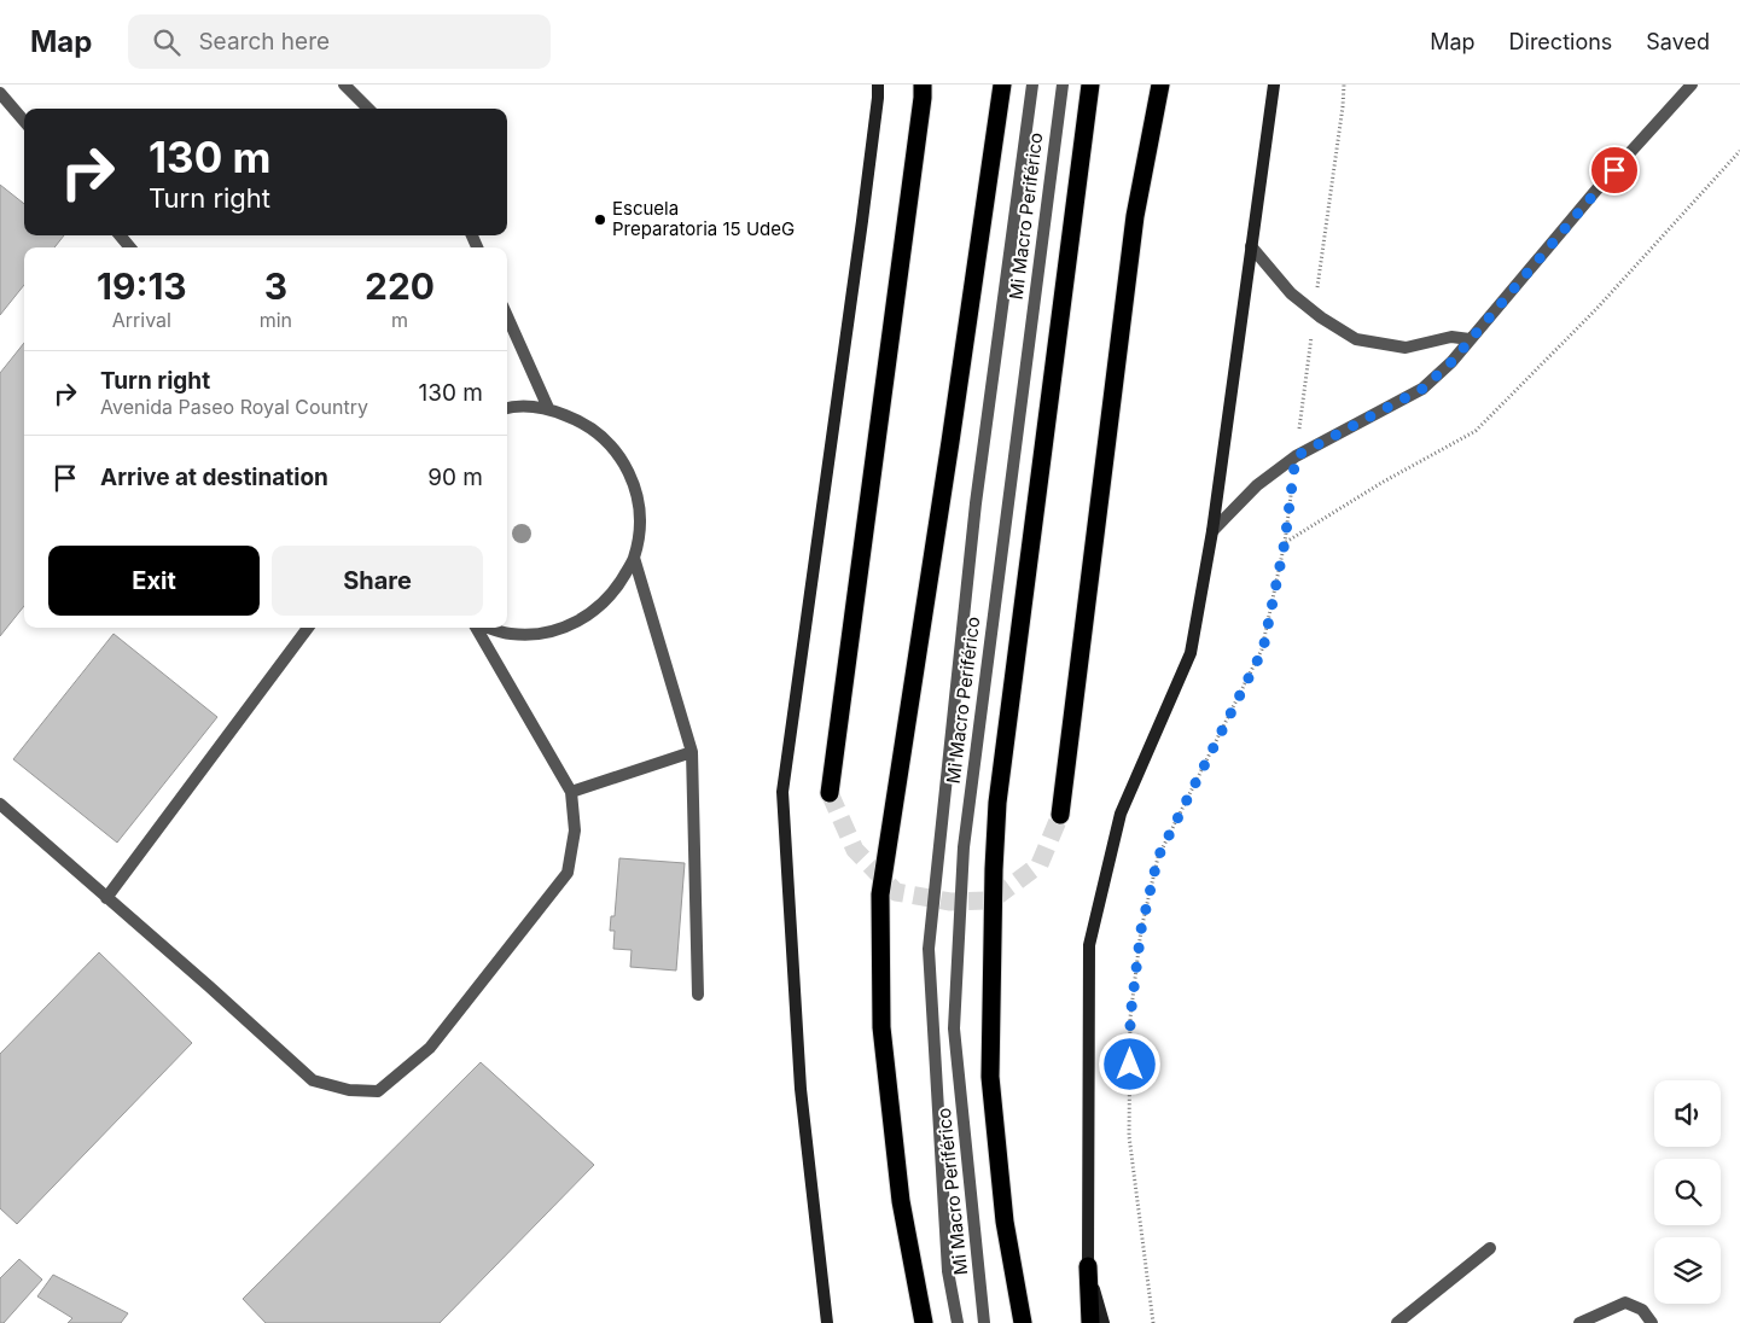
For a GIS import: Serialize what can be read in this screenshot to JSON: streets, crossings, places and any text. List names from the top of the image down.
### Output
{
  "streets": {
    "street": ["Mi Macro Periférico"]
  },
  "places": ["Escuela Preparatoria 15 UdeG"],
  "page": {
    "header": "Map",
    "search": "Search here",
    "nav": ["Map", "Directions", "Saved"],
    "turn": ["130 m", "Turn right"],
    "eta": [
      "19:13",
      "Arrival",
      "3",
      "min",
      "220",
      "m"
    ],
    "list": [
      {
        "name": "Turn right",
        "note": "Avenida Paseo Royal Country",
        "value": "130 m"
      },
      {
        "name": "Arrive at destination",
        "value": "90 m"
      }
    ],
    "buttons": ["Exit", "Share"]
  }
}
